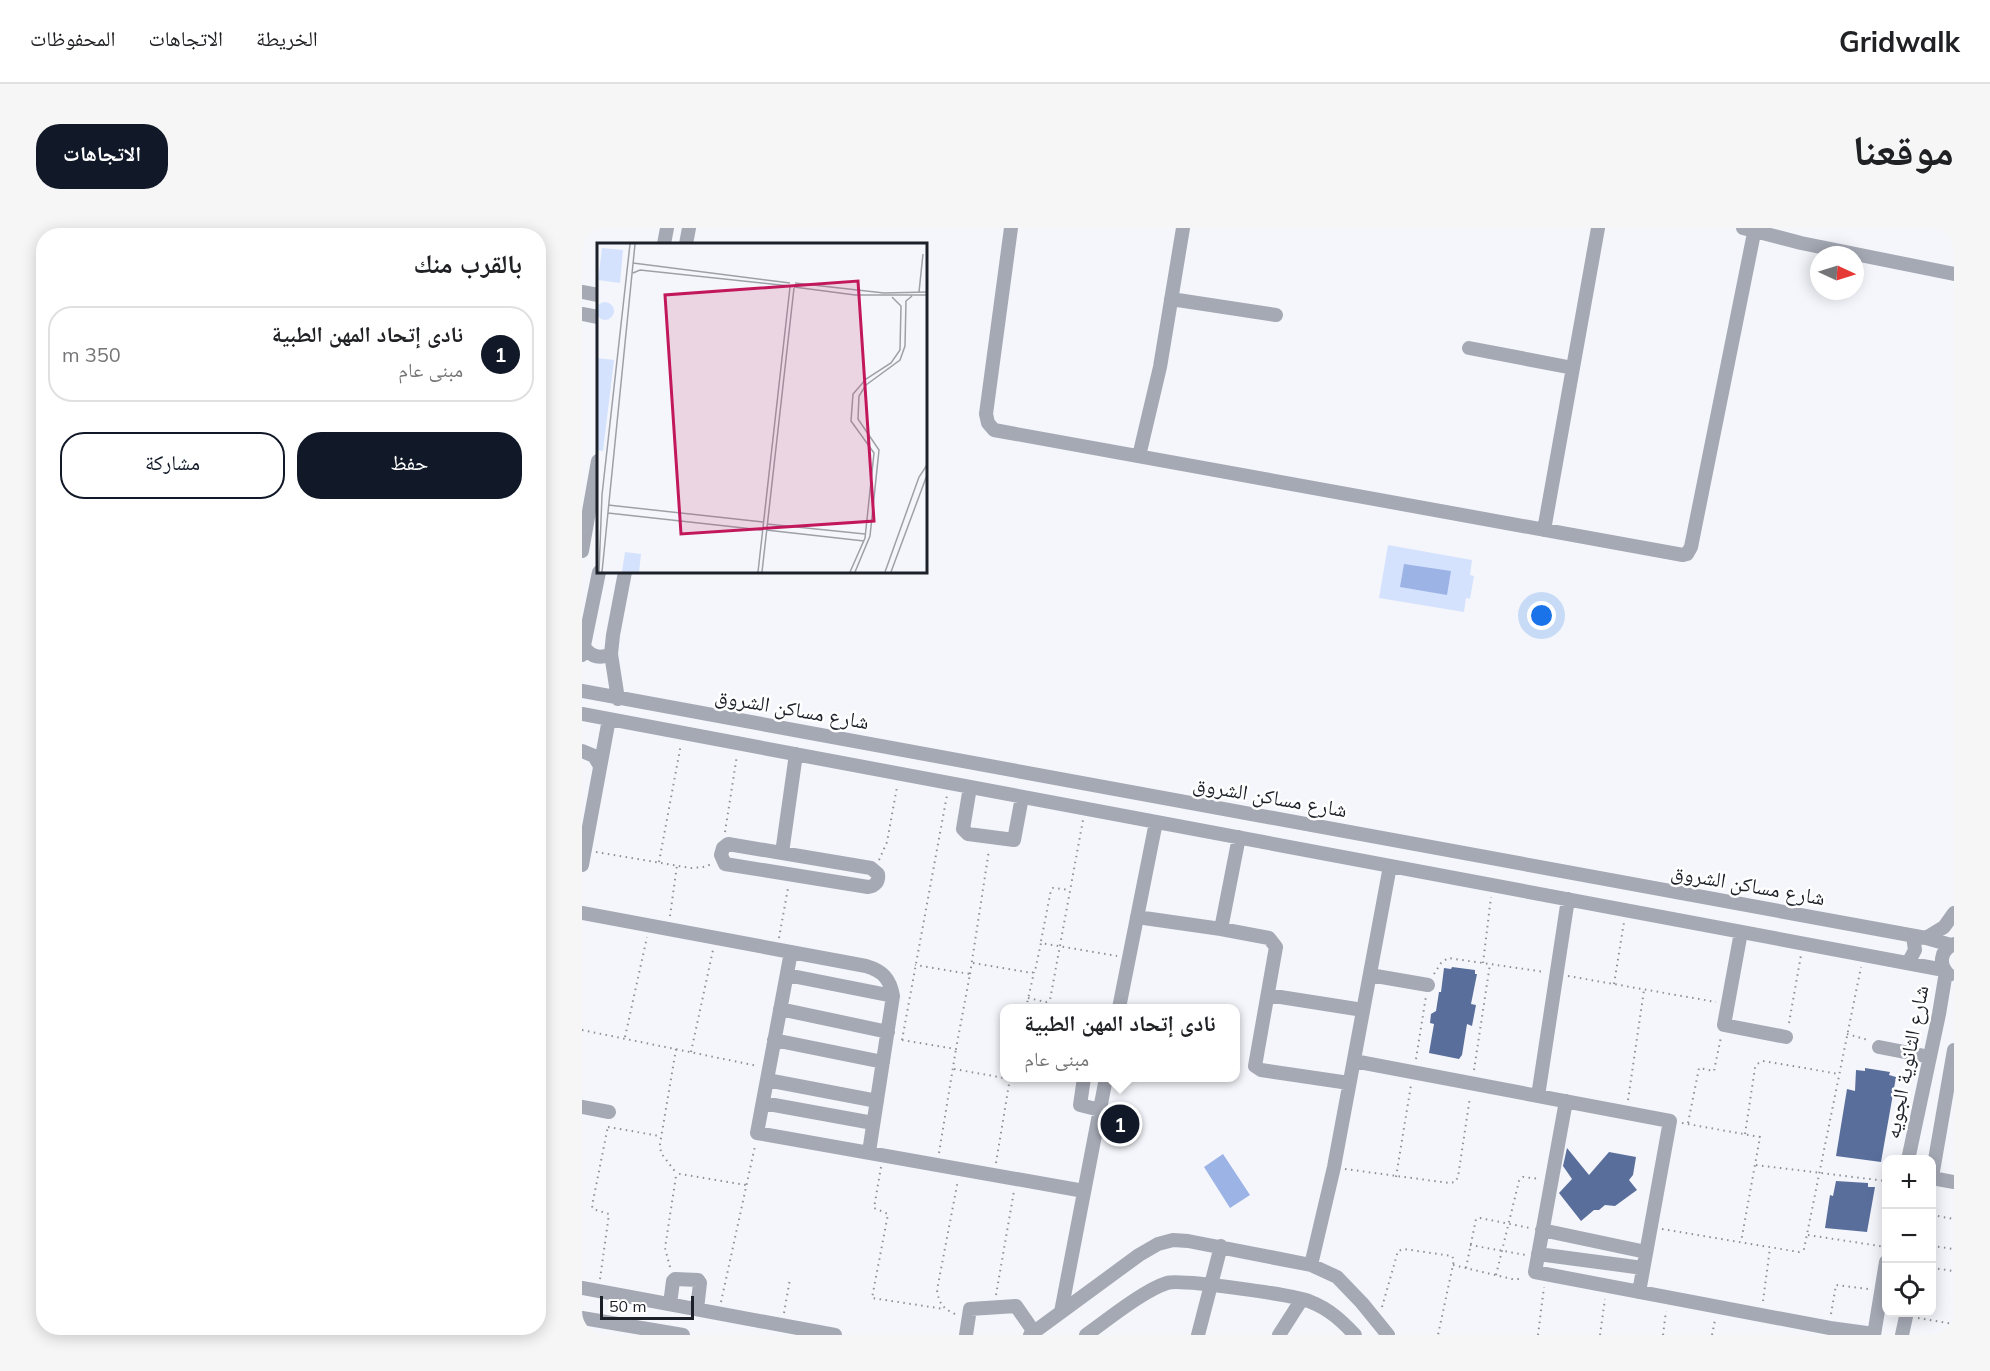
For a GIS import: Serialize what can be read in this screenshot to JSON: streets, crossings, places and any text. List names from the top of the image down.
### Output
{
  "streets": {
    "street": ["شارع مساكن الشروق", "شارع الثانوية الجويه"]
  },
  "crossings": [
    ["شارع مساكن الشروق", "شارع الثانوية الجويه"]
  ],
  "scale_bar": "50 m",
  "north": "right",
  "page": {
    "header": "Gridwalk",
    "nav": ["الخريطة", "الاتجاهات", "المحفوظات"],
    "title": "موقعنا",
    "buttons": [
      "الاتجاهات",
      ["حفظ", "مشاركة"]
    ],
    "heading": "بالقرب منك",
    "list": [
      {
        "mark": "1",
        "name": "نادى إتحاد المهن الطبية",
        "note": "مبنى عام",
        "value": "350 m"
      }
    ],
    "popup": ["نادى إتحاد المهن الطبية", "مبنى عام"],
    "pins": "1",
    "map_buttons": ["+", "−"],
    "scale": "50 m"
  }
}
